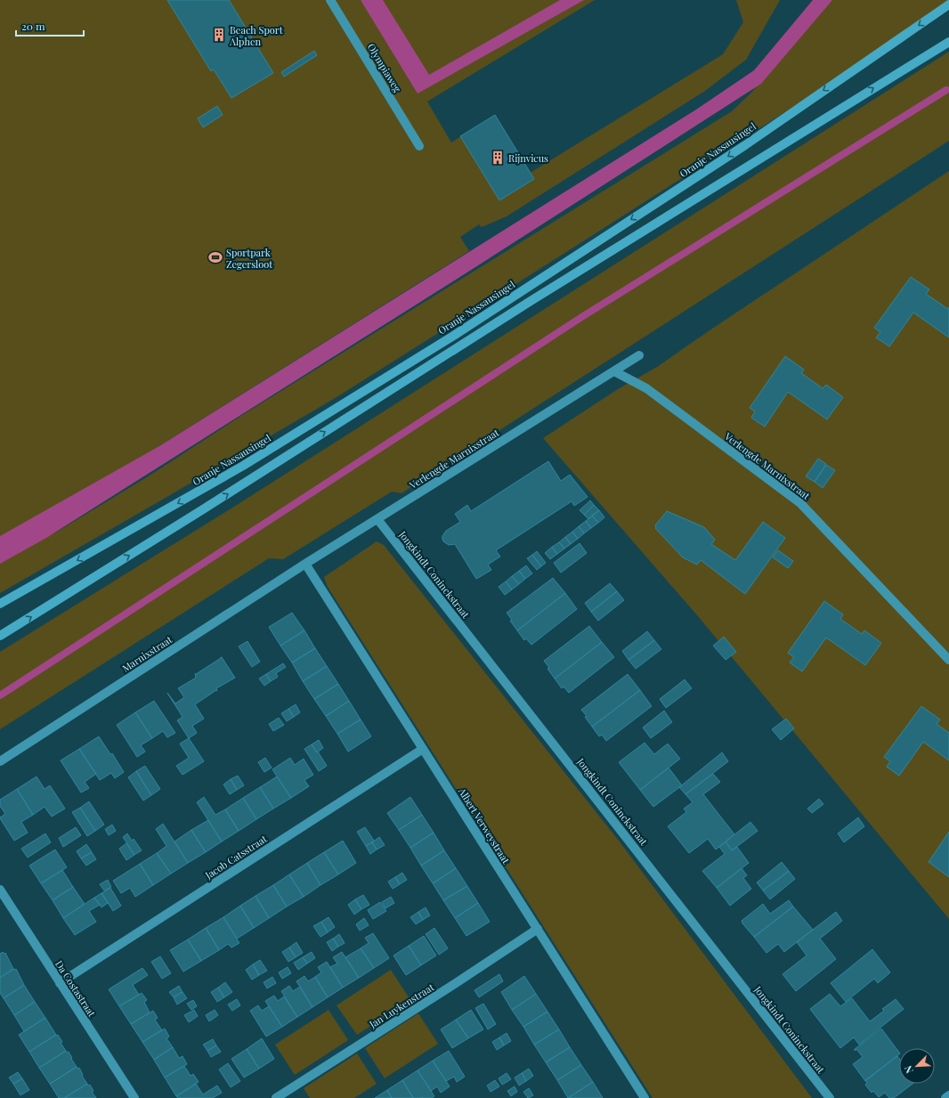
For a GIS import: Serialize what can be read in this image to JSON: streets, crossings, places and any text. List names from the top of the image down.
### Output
{
  "streets": {
    "main road": ["Oranje Nassausingel"],
    "street": [
      "Olympiaweg",
      "Verlengde Marnixstraat",
      "Jongkindt Coninckstraat",
      "Marnixstraat",
      "Albert Verweystraat",
      "Jacob Catsstraat",
      "Da Costastraat",
      "Jan Luykenstraat"
    ]
  },
  "crossings": [
    ["Verlengde Marnixstraat", "Jongkindt Coninckstraat"],
    ["Verlengde Marnixstraat", "Marnixstraat"],
    ["Verlengde Marnixstraat", "Albert Verweystraat"],
    ["Marnixstraat", "Albert Verweystraat"],
    ["Albert Verweystraat", "Jacob Catsstraat"],
    ["Albert Verweystraat", "Jan Luykenstraat"],
    ["Jacob Catsstraat", "Da Costastraat"]
  ],
  "places": {
    "building": ["Beach Sport Alphen", "Rijnvicus"],
    "sports": ["Sportpark Zegersloot"]
  },
  "scale_bar": "20 m",
  "north": "bottom left"
}
